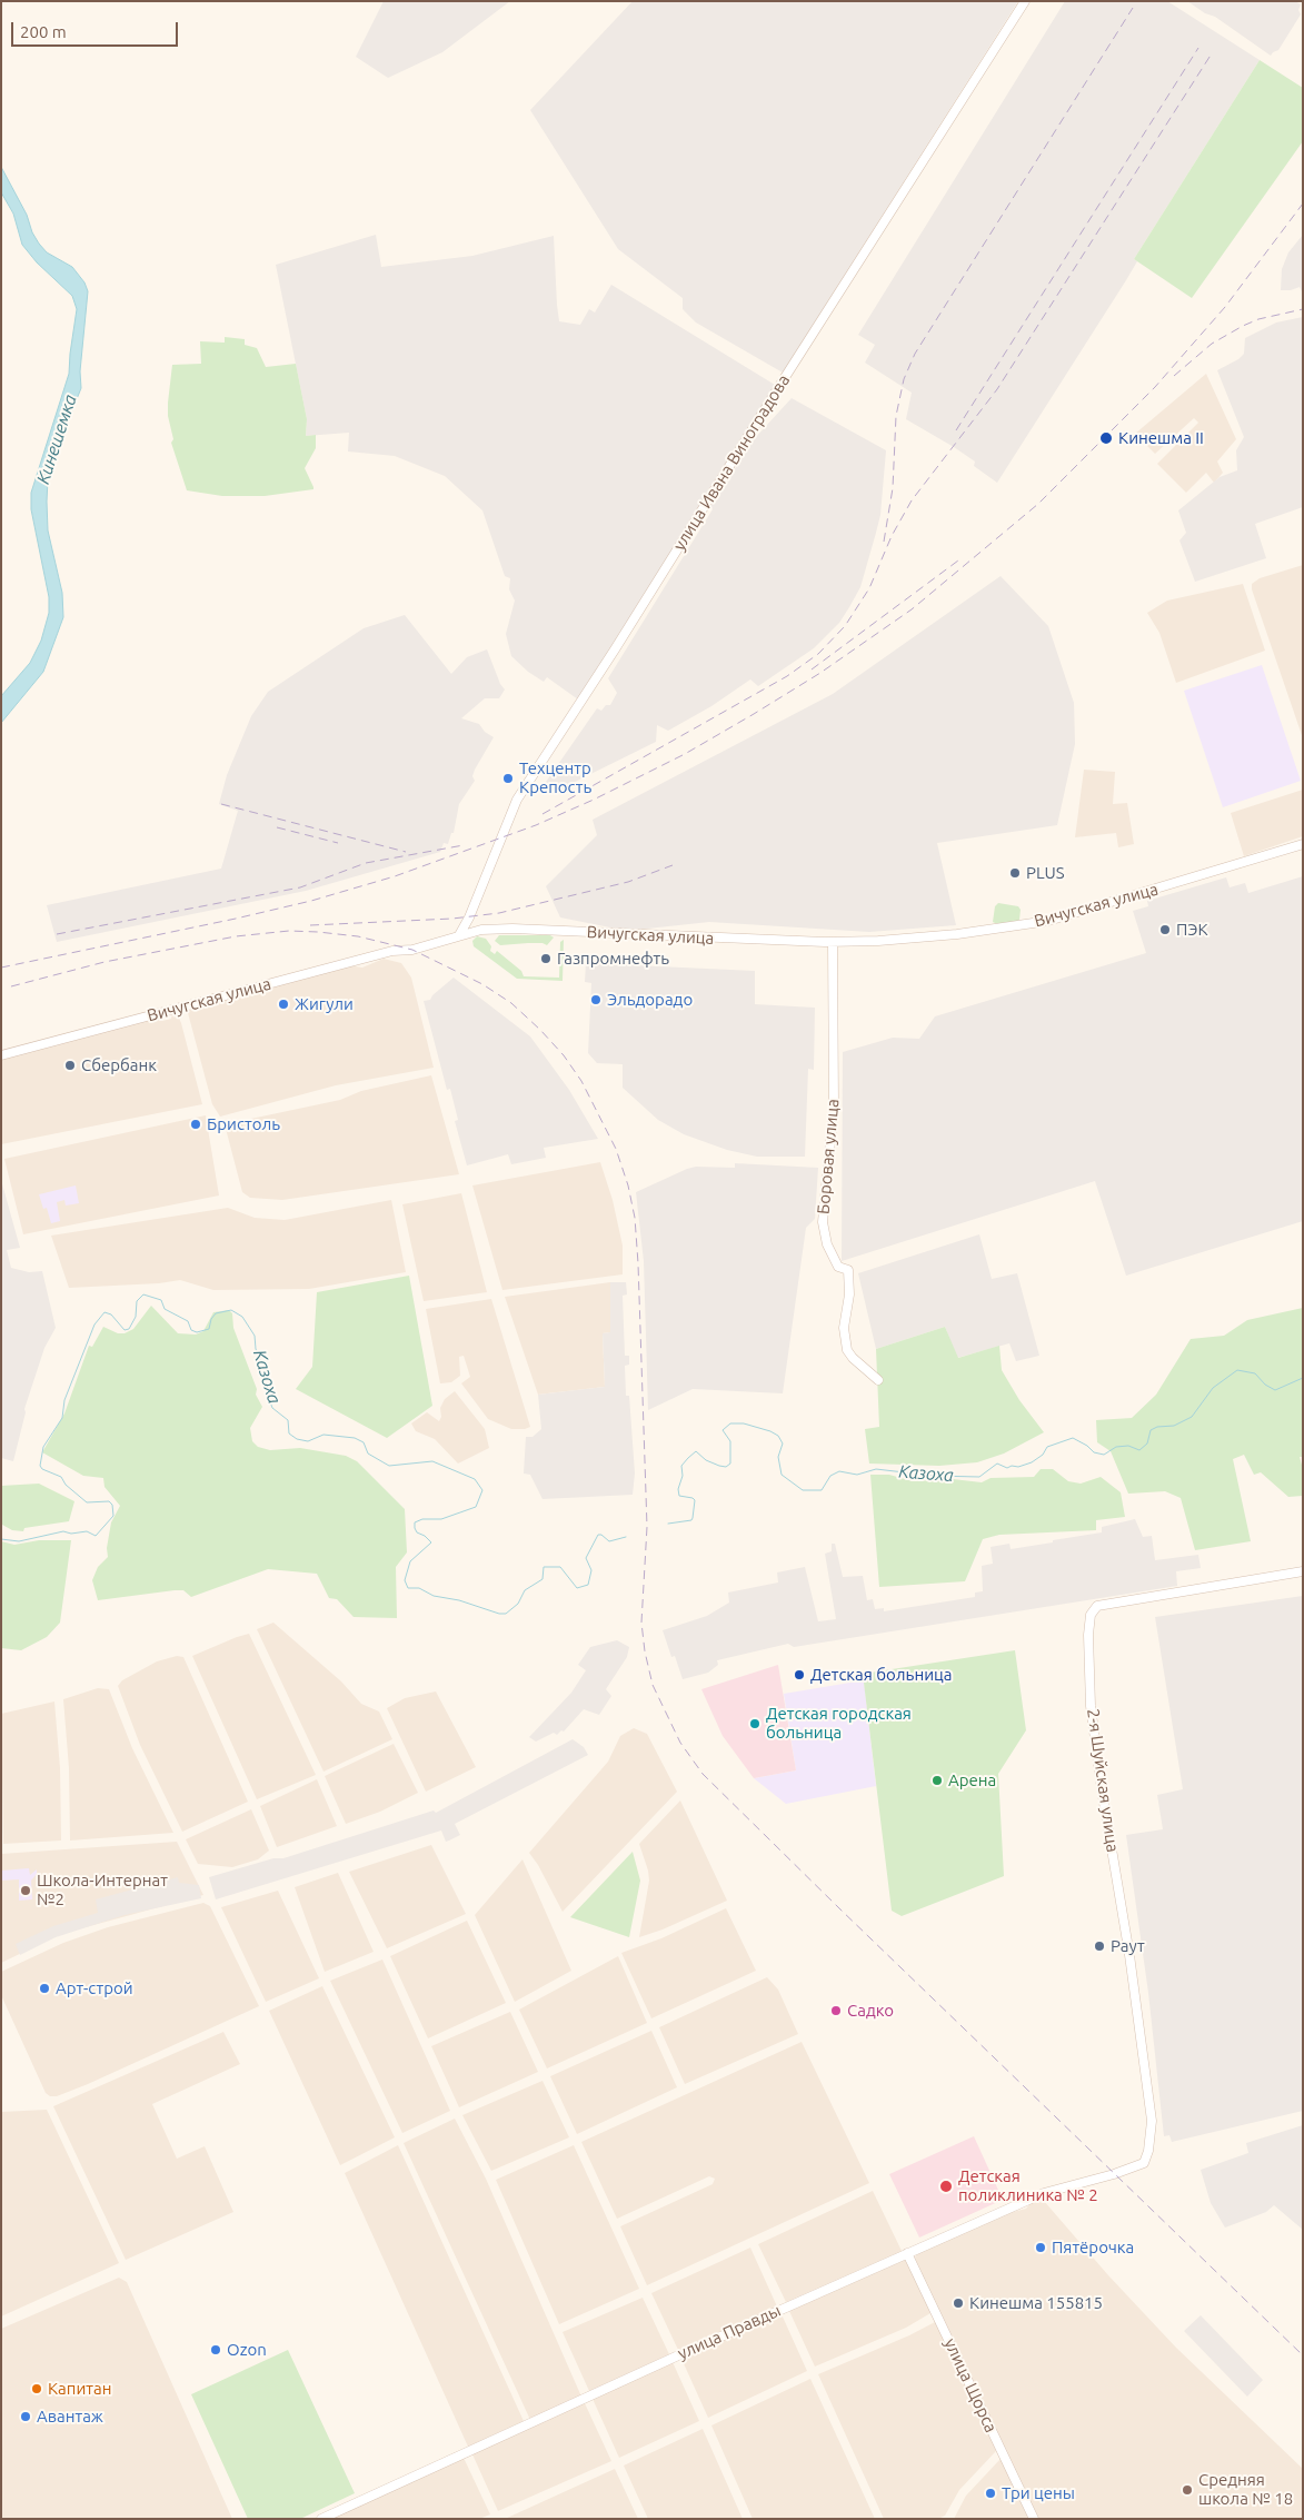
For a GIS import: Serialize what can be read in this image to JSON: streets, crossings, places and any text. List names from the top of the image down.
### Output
{
  "streets": {
    "street": [
      "улица Ивана Виноградова",
      "Вичугская улица",
      "Боровая улица",
      "2-я Шуйская улица",
      "улица Правды",
      "улица Щорса"
    ]
  },
  "crossings": [
    ["улица Ивана Виноградова", "Вичугская улица"],
    ["Вичугская улица", "Боровая улица"],
    ["2-я Шуйская улица", "улица Правды"],
    ["улица Правды", "улица Щорса"]
  ],
  "water": ["Кинешемка", "Казоха"],
  "places": [
    "Кинешма II",
    "Техцентр Крепость",
    "PLUS",
    "ПЭК",
    "Газпромнефть",
    "Эльдорадо",
    "Жигули",
    "Сбербанк",
    "Бристоль",
    "Детская больница",
    "Детская городская больница",
    "Арена",
    "Школа-Интернат №2",
    "Раут",
    "Арт-строй",
    "Садко",
    "Детская поликлиника № 2",
    "Пятёрочка",
    "Кинешма 155815",
    "Ozon",
    "Капитан",
    "Авантаж",
    "Средняя школа № 18",
    "Три цены"
  ],
  "scale_bar": "200 m"
}
